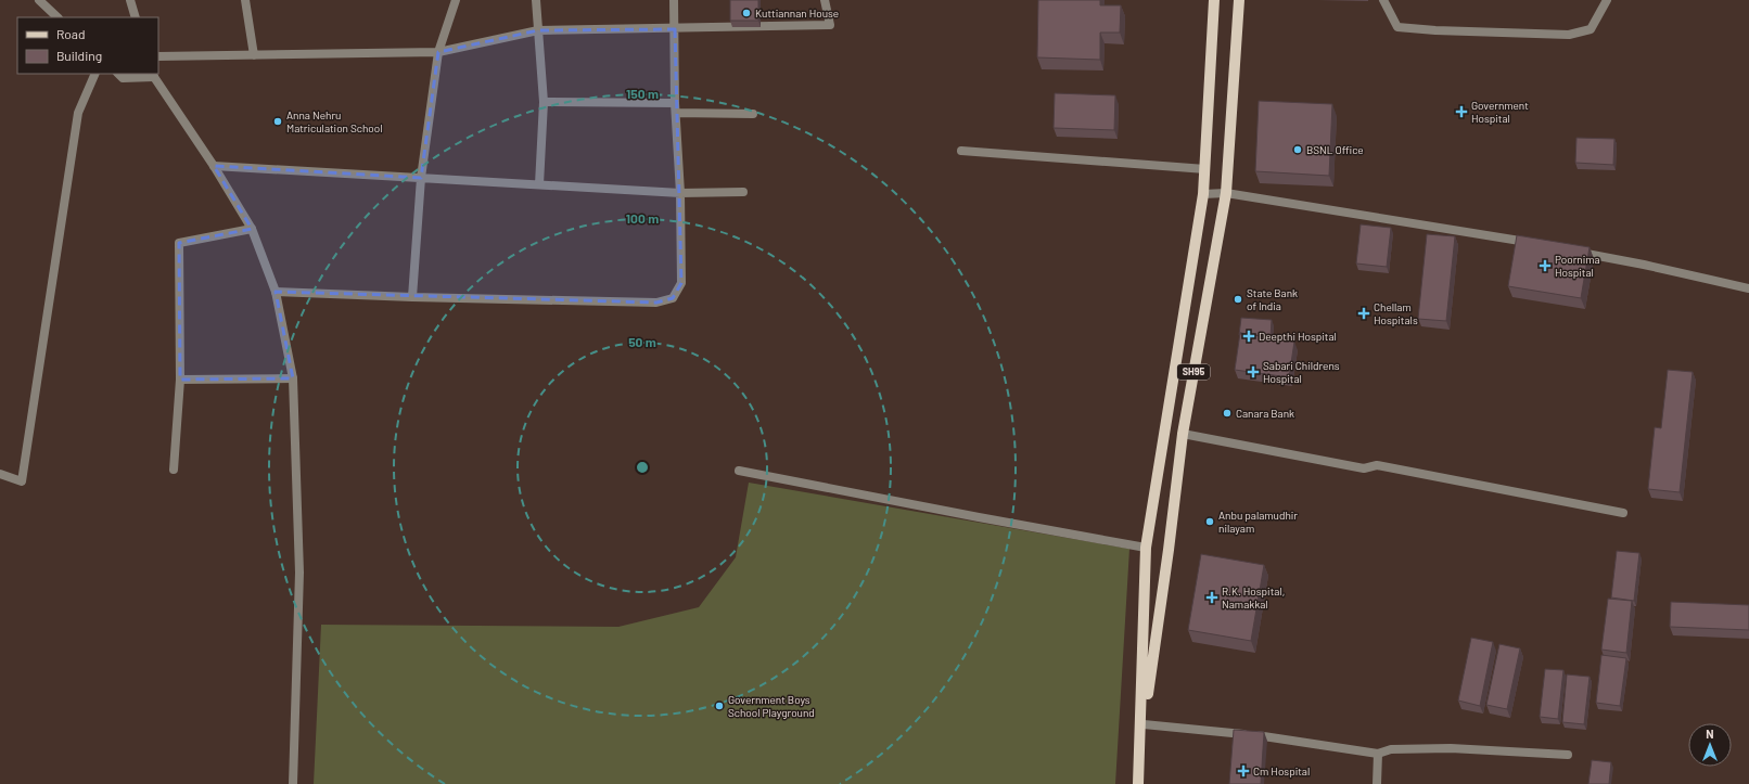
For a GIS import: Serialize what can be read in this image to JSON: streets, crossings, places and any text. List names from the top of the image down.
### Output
{
  "streets": {
    "main road": ["SH95"]
  },
  "places": {
    "other": [
      "Kuttiannan House",
      "Anna Nehru Matriculation School",
      "BSNL Office",
      "State Bank of India",
      "Canara Bank",
      "Anbu palamudhir nilayam",
      "Government Boys School Playground"
    ],
    "health": [
      "Government Hospital",
      "Poornima Hospital",
      "Chellam Hospitals",
      "Deepthi Hospital",
      "Sabari Childrens Hospital",
      "R.K. Hospital, Namakkal",
      "Cm Hospital"
    ]
  },
  "legend": ["Road", "Building"],
  "north": "top",
  "rings": ["150 m", "100 m", "50 m"]
}
